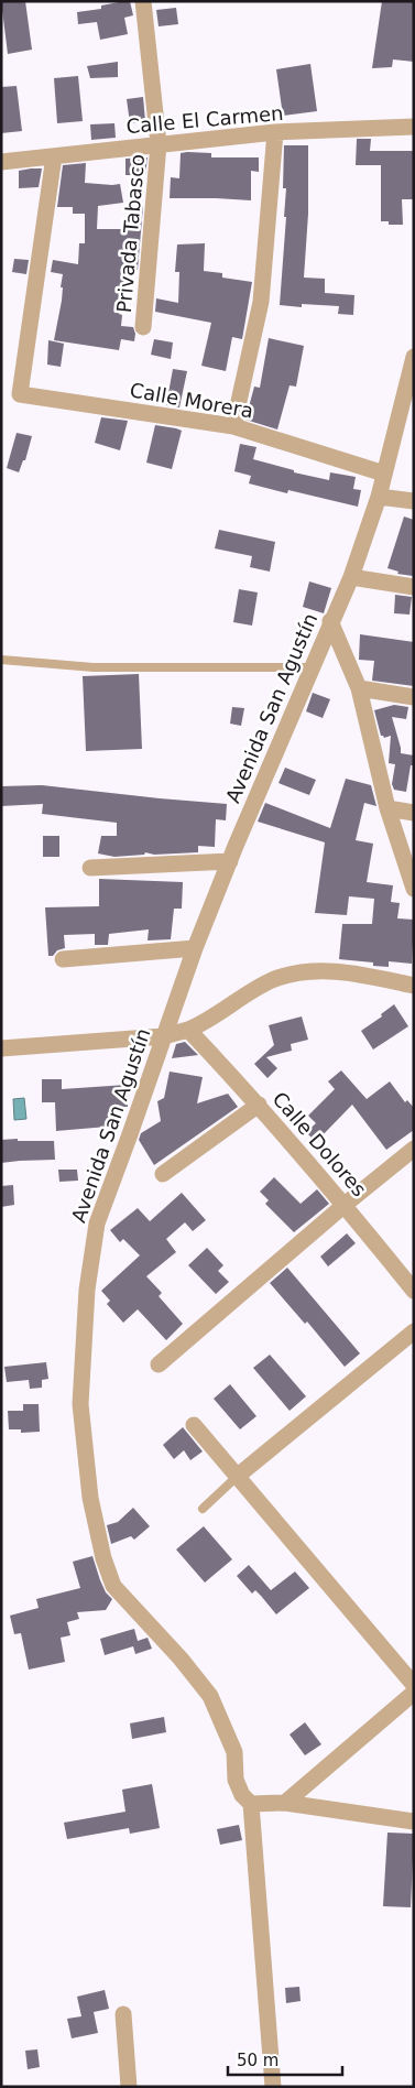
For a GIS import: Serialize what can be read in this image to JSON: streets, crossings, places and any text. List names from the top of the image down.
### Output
{
  "streets": {
    "street": [
      "Calle El Carmen",
      "Privada Tabasco",
      "Calle Morera",
      "Avenida San Agustín",
      "Calle Dolores"
    ]
  },
  "crossings": [
    ["Calle El Carmen", "Privada Tabasco"],
    ["Calle El Carmen", "Calle Morera"],
    ["Calle Morera", "Avenida San Agustín"]
  ],
  "scale_bar": "50 m"
}
